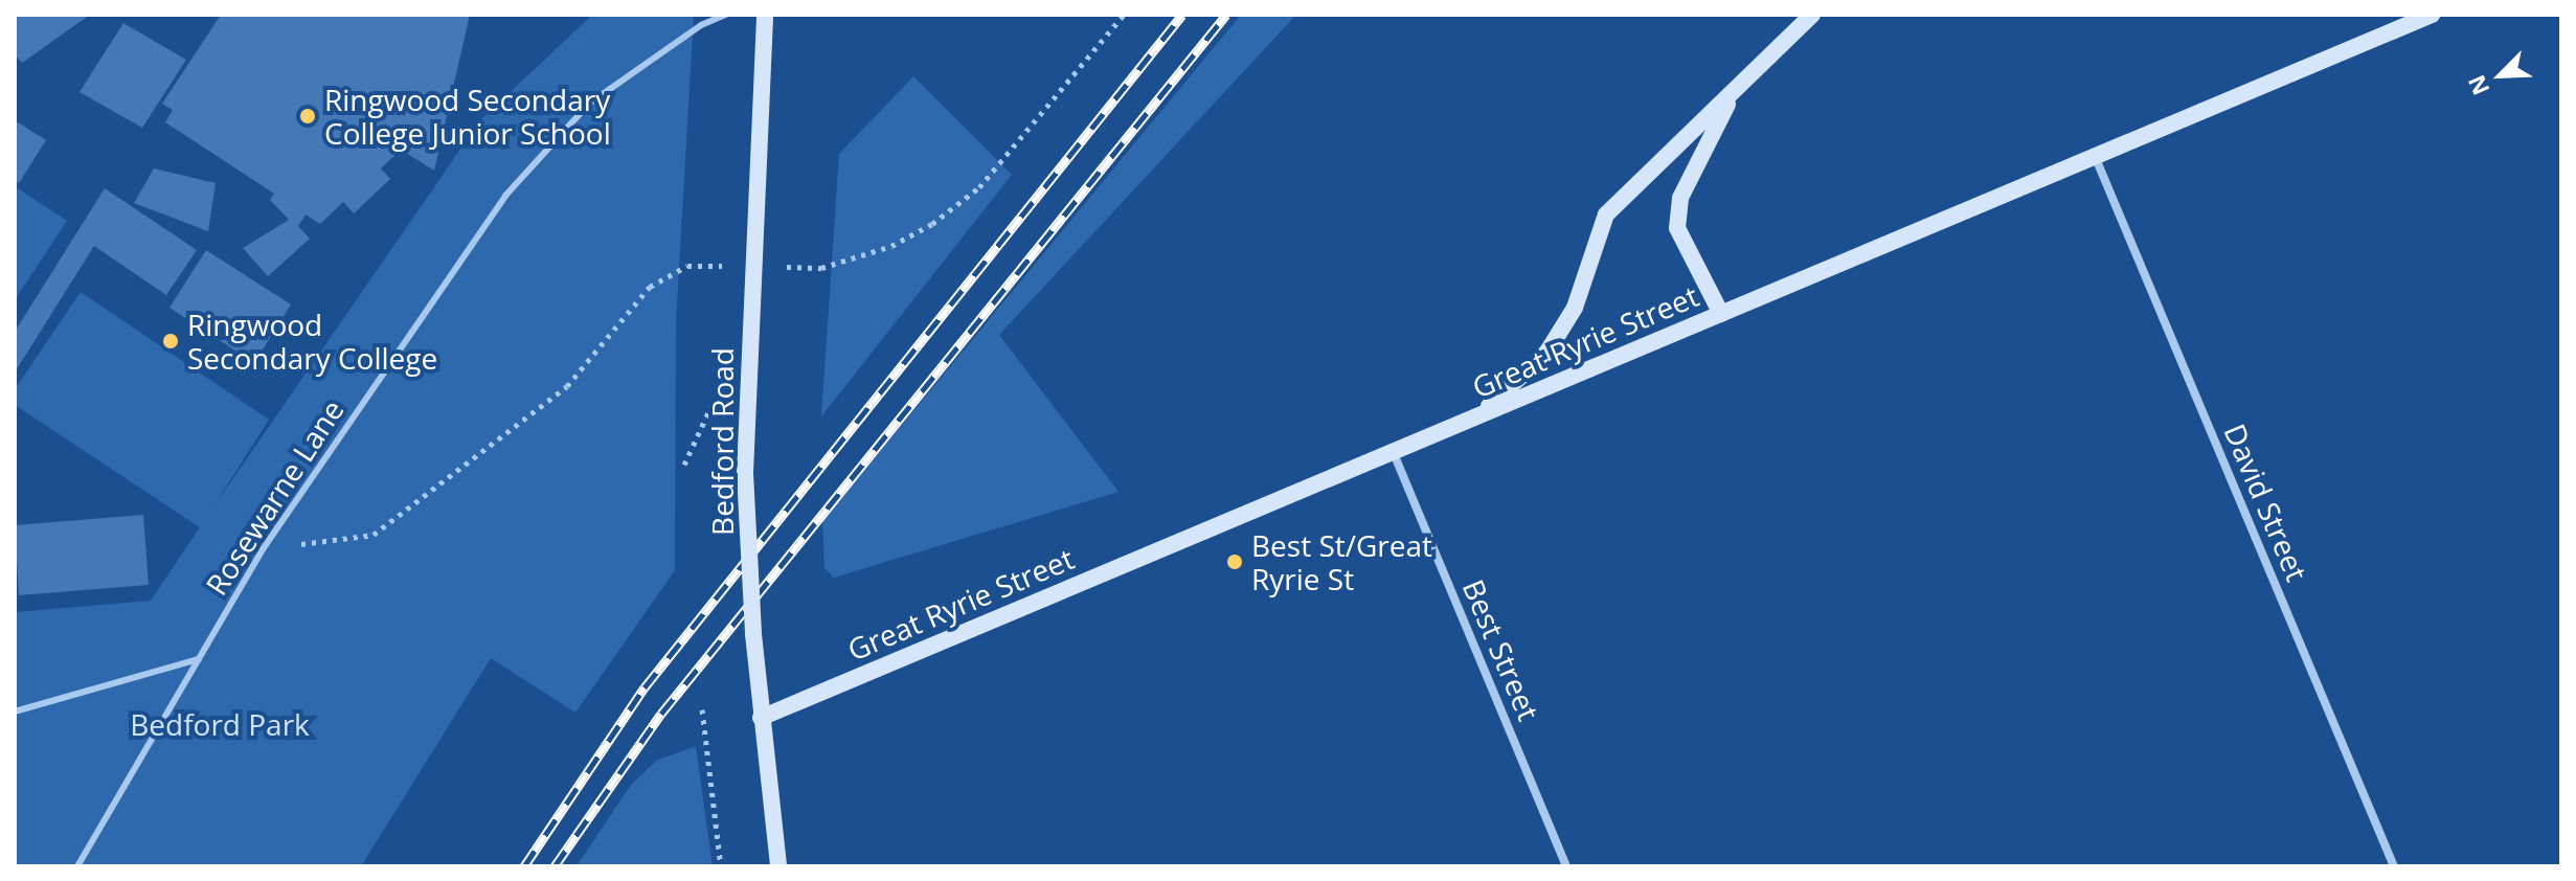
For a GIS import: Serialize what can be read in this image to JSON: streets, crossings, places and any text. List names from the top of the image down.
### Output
{
  "streets": {
    "main road": ["Great Ryrie Street", "Bedford Road"],
    "street": ["David Street", "Best Street"],
    "lane": ["Rosewarne Lane"]
  },
  "crossings": [
    ["Great Ryrie Street", "Bedford Road"],
    ["Great Ryrie Street", "David Street"],
    ["Great Ryrie Street", "Best Street"]
  ],
  "parks": ["Bedford Park"],
  "places": ["Ringwood Secondary College Junior School", "Ringwood Secondary College", "Best St/Great Ryrie St"],
  "north": "bottom left"
}
